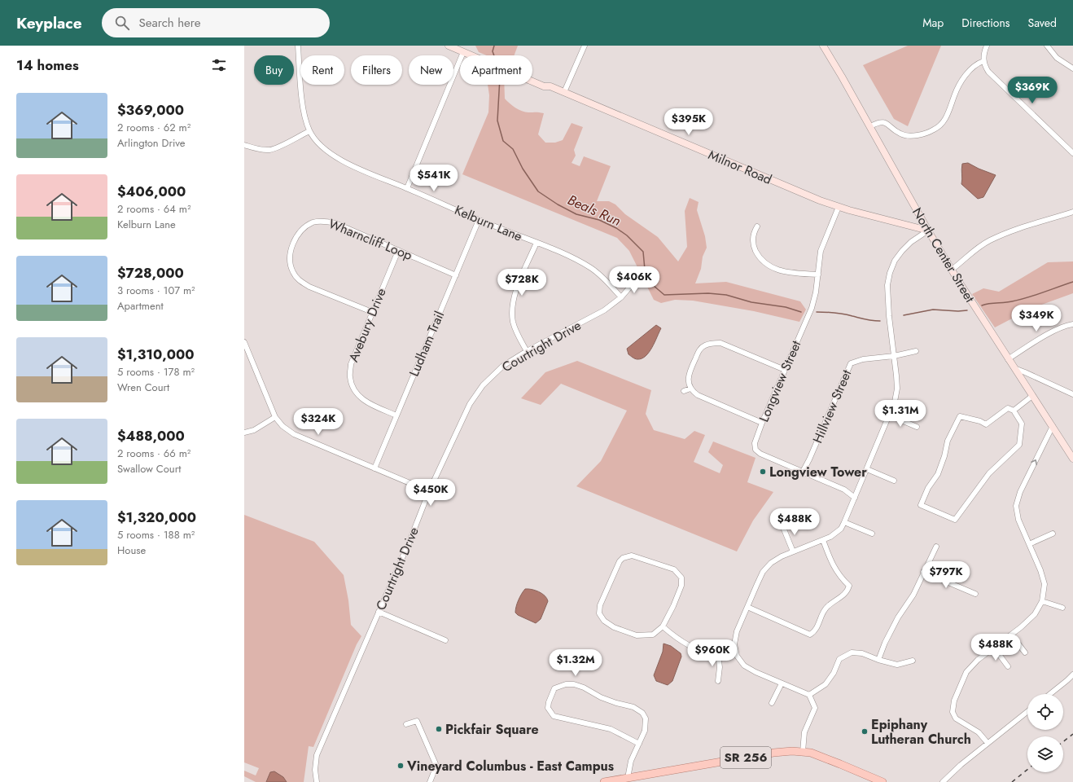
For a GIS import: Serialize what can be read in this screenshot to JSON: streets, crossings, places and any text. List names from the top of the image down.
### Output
{
  "streets": {
    "main road": ["Milnor Road", "North Center Street", "SR 256"],
    "street": [
      "Kelburn Lane",
      "Wharncliff Loop",
      "Avebury Drive",
      "Ludham Trail",
      "Courtright Drive",
      "Longview Street",
      "Hillview Street"
    ]
  },
  "crossings": [
    ["Milnor Road", "North Center Street"],
    ["Milnor Road", "Longview Street"],
    ["Kelburn Lane", "Ludham Trail"],
    ["Kelburn Lane", "Courtright Drive"],
    ["Wharncliff Loop", "Avebury Drive"],
    ["Wharncliff Loop", "Ludham Trail"],
    ["Avebury Drive", "Ludham Trail"],
    ["Longview Street", "Hillview Street"]
  ],
  "water": ["Beals Run"],
  "places": [
    "Longview Tower",
    "Pickfair Square",
    "Epiphany Lutheran Church",
    "Vineyard Columbus - East Campus"
  ],
  "page": {
    "header": "Keyplace",
    "search": "Search here",
    "nav": ["Map", "Directions", "Saved"],
    "heading": "14 homes",
    "chip": [
      "Buy",
      "Rent",
      "Filters",
      "New",
      "Apartment"
    ],
    "price": [
      "$369K",
      "$395K",
      "$541K",
      "$406K",
      "$728K",
      "$349K",
      "$1.31M",
      "$324K",
      "$450K",
      "$488K",
      "$797K",
      "$488K",
      "$960K",
      "$1.32M"
    ],
    "list": [
      {
        "name": "$369,000",
        "note": "2 rooms · 62 m² · Arlington Drive"
      },
      {
        "name": "$406,000",
        "note": "2 rooms · 64 m² · Kelburn Lane"
      },
      {
        "name": "$728,000",
        "note": "3 rooms · 107 m² · Apartment"
      },
      {
        "name": "$1,310,000",
        "note": "5 rooms · 178 m² · Wren Court"
      },
      {
        "name": "$488,000",
        "note": "2 rooms · 66 m² · Swallow Court"
      },
      {
        "name": "$1,320,000",
        "note": "5 rooms · 188 m² · House"
      }
    ]
  }
}
